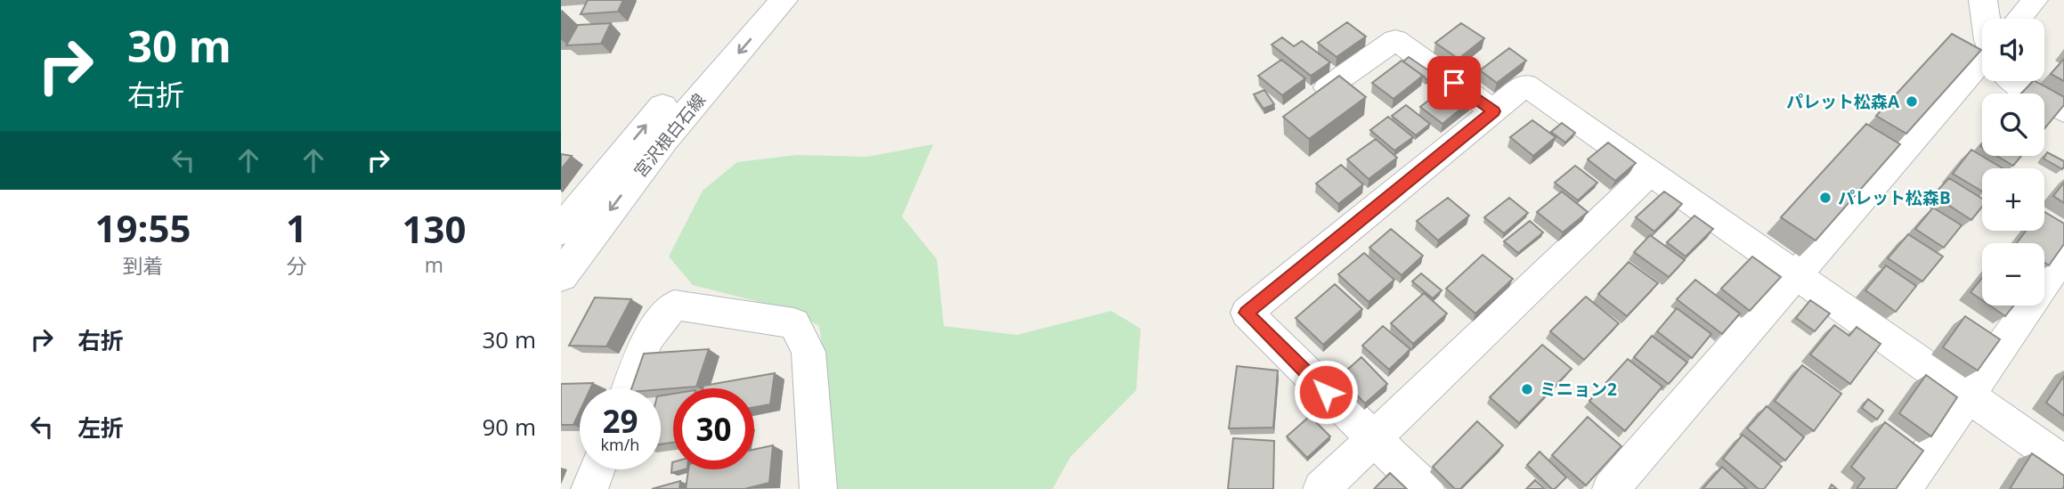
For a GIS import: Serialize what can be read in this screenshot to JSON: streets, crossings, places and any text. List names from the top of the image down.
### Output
{
  "streets": {
    "street": ["宮沢根白石線"]
  },
  "places": ["パレット松森A", "パレット松森B", "ミニョン2"],
  "page": {
    "turn": ["30 m", "右折"],
    "map_buttons": ["+", "−"],
    "eta": [
      "19:55",
      "到着",
      "1",
      "分",
      "130",
      "m"
    ],
    "list": [
      {
        "name": "右折",
        "value": "30 m"
      },
      {
        "name": "左折",
        "value": "90 m"
      }
    ],
    "speed": "29 km/h",
    "limit": "30"
  }
}
